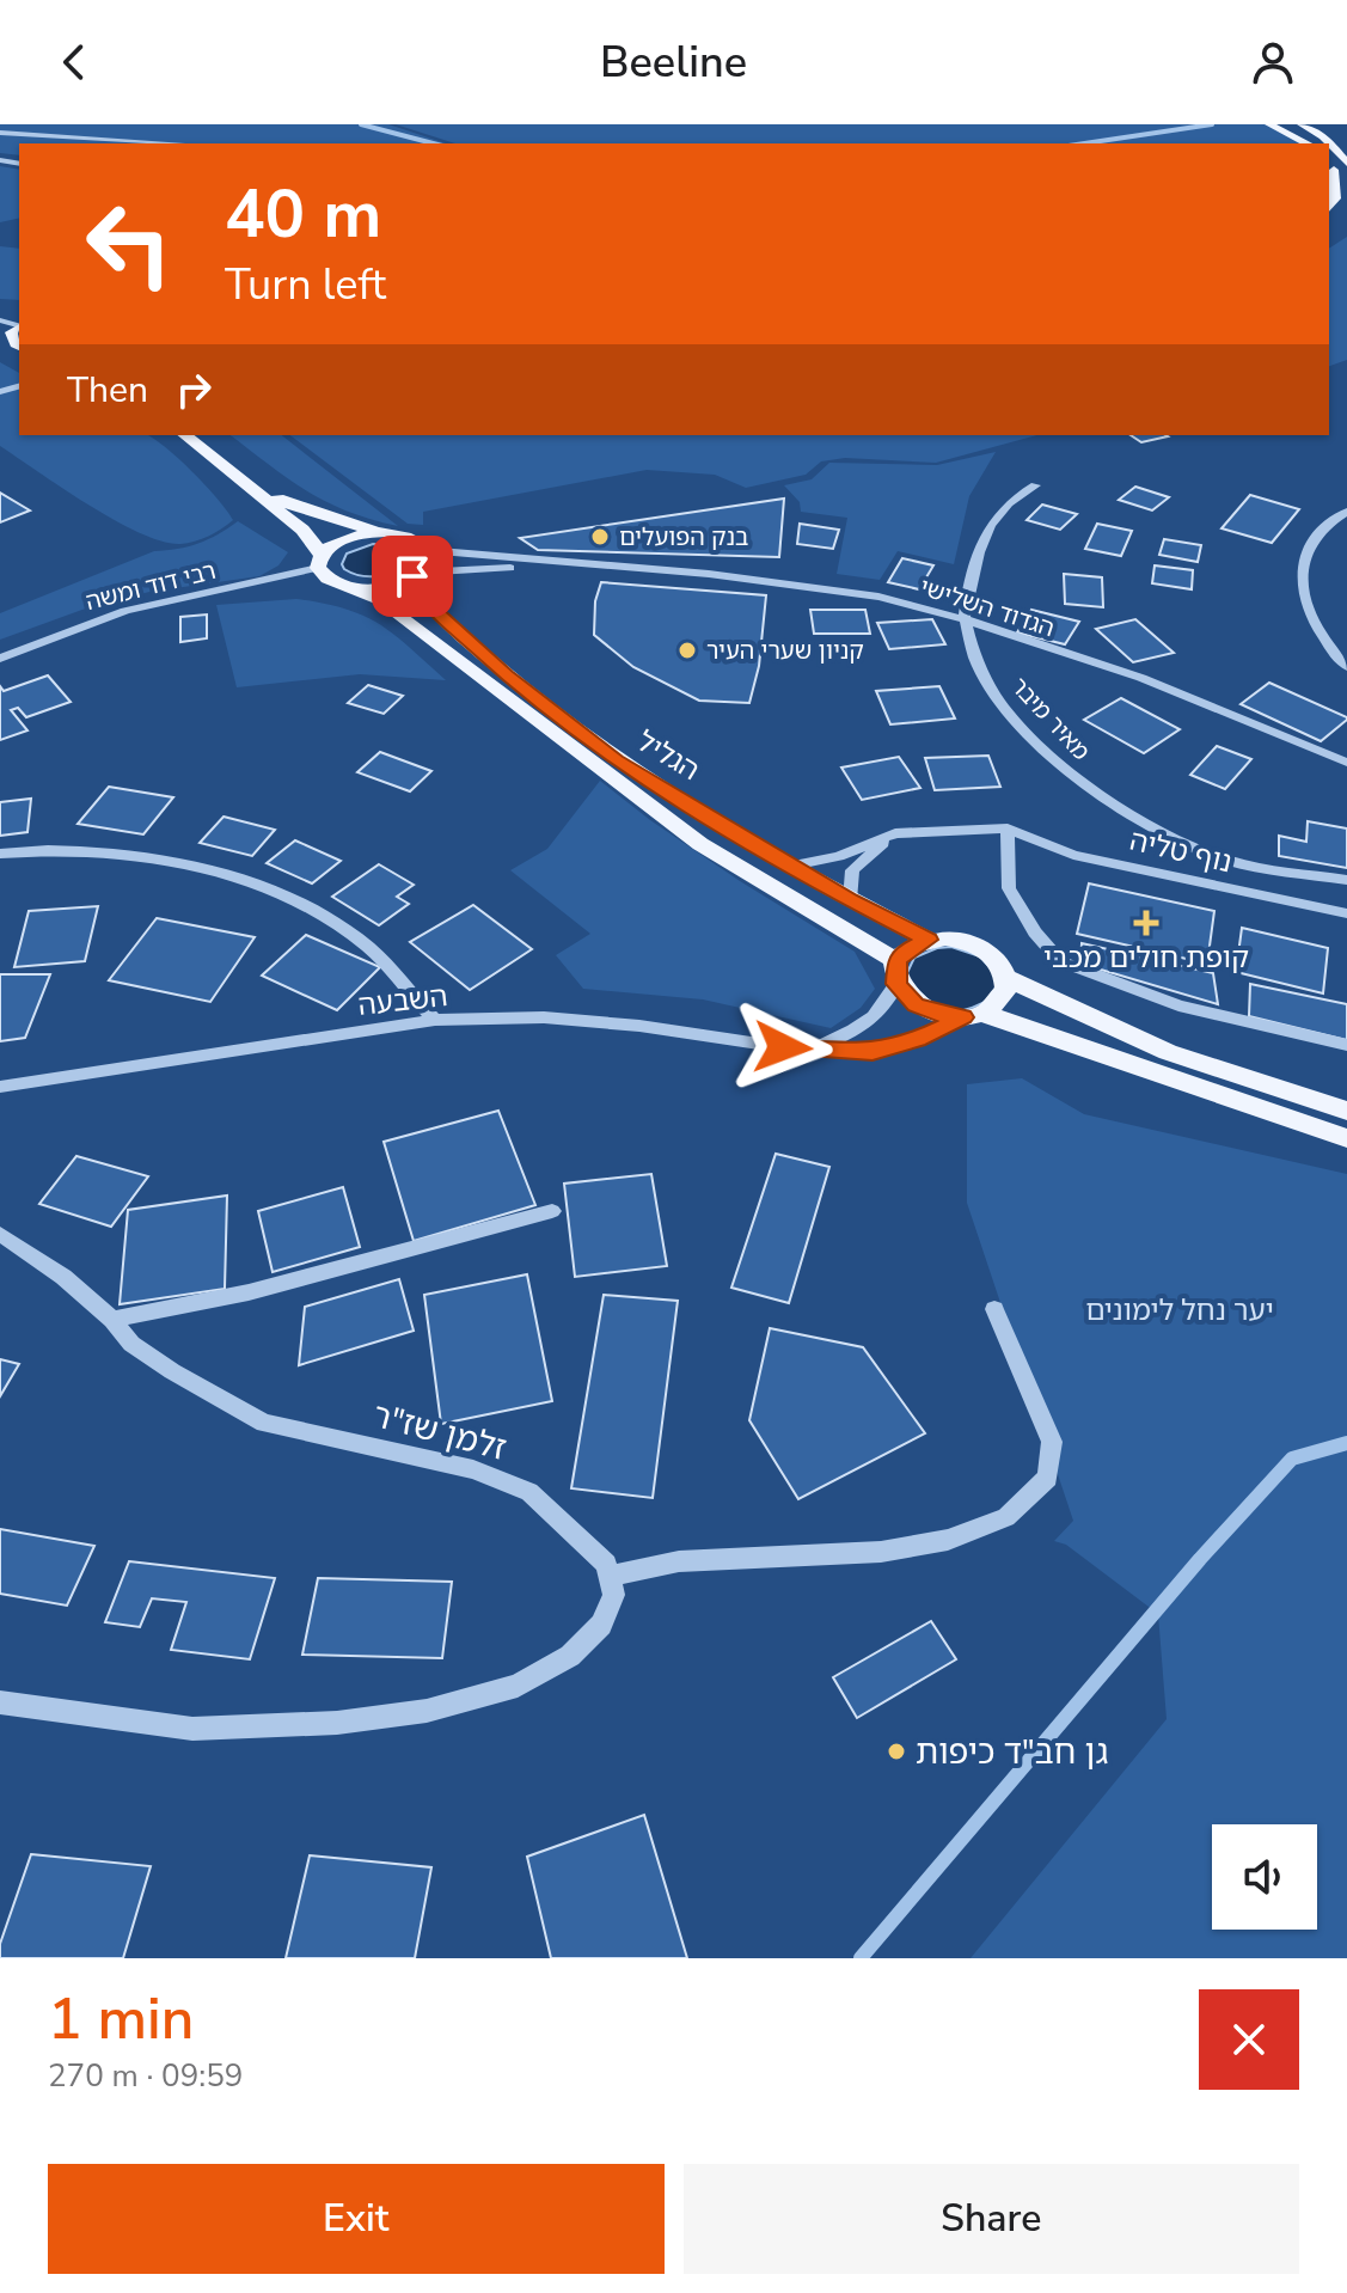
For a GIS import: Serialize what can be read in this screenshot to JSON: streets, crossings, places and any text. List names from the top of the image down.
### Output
{
  "streets": {
    "main road": ["הגליל"],
    "street": [
      "רבי דוד ומשה",
      "הגדוד השלישי",
      "מאיר מיבר",
      "נוף טליה",
      "השבעה",
      "זלמן שז\"ר"
    ]
  },
  "crossings": [
    ["רבי דוד ומשה", "הגליל"],
    ["הגדוד השלישי", "מאיר מיבר"],
    ["הגדוד השלישי", "הגליל"],
    ["הגליל", "נוף טליה"],
    ["הגליל", "השבעה"]
  ],
  "parks": ["יער נחל לימונים"],
  "places": {
    "other": ["בנק הפועלים", "קניון שערי העיר", "גן חב\"ד כיפות"],
    "health": ["קופת חולים מכבי"]
  },
  "page": {
    "header": "Beeline",
    "turn": ["40 m", "Turn left"],
    "then": "Then",
    "heading": ["1 min", "270 m · 09:59"],
    "buttons": ["Exit", "Share"]
  }
}
